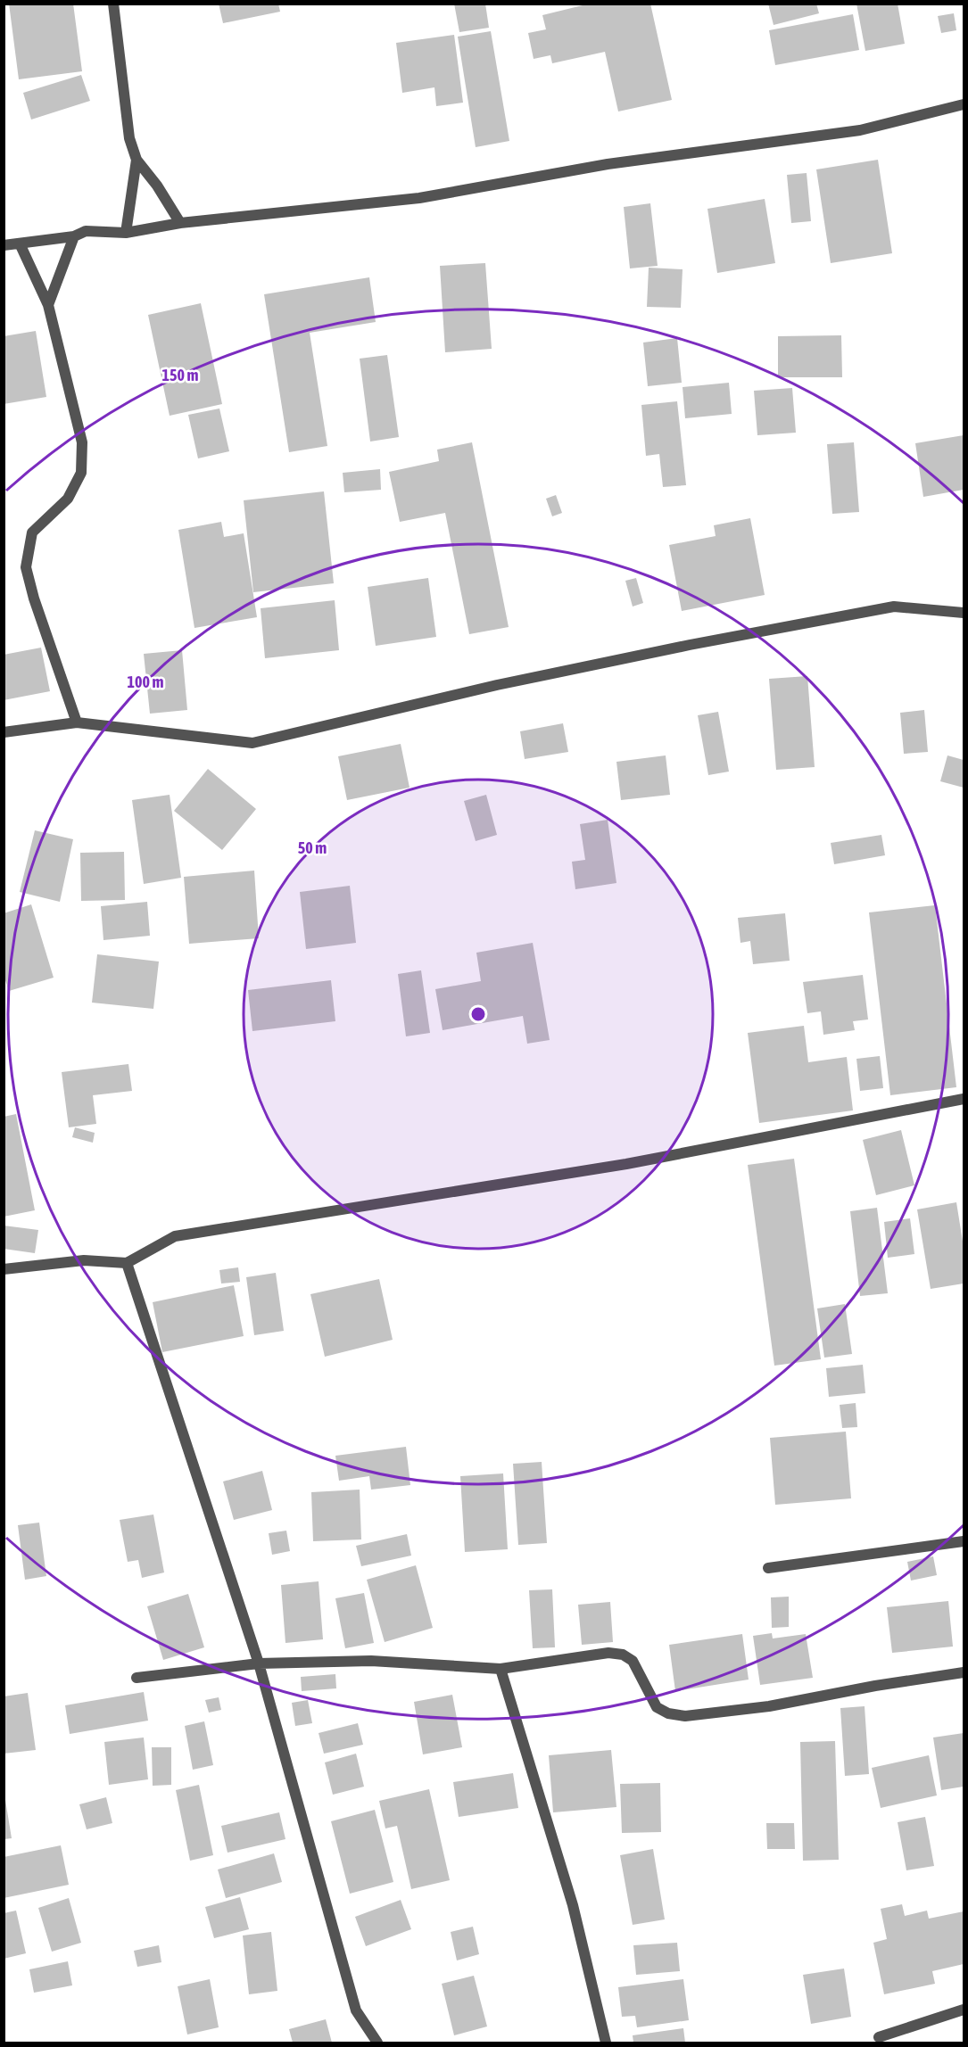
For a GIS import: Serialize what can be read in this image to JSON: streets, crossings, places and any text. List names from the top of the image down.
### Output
{
  "rings": ["150 m", "100 m", "50 m"]
}
